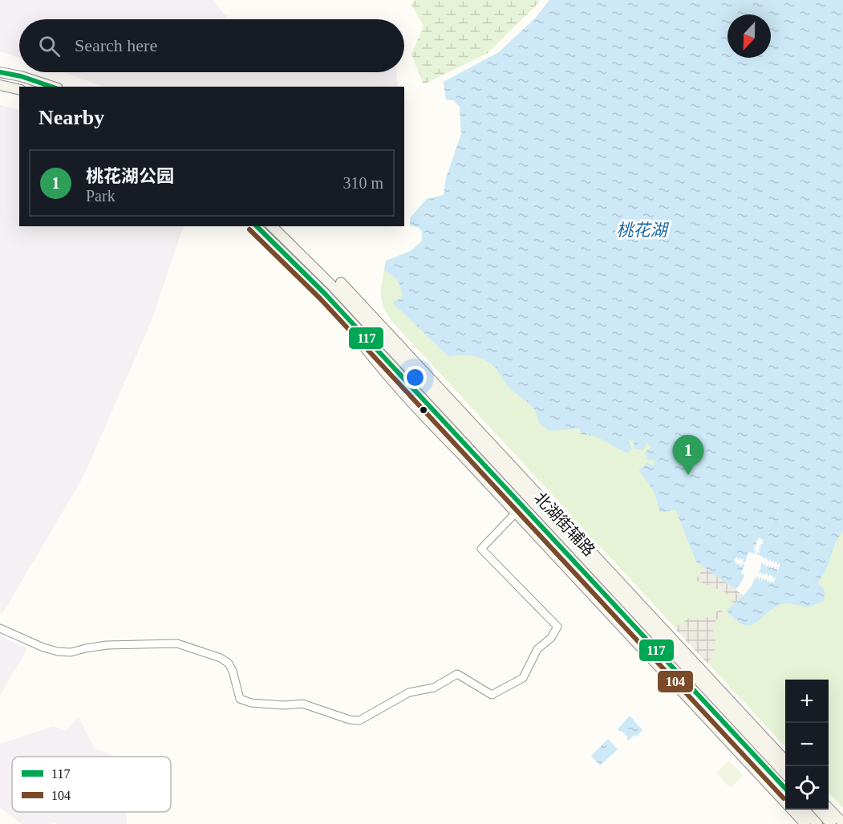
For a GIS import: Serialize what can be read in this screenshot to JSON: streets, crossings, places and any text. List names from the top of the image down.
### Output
{
  "streets": {
    "main road": ["北湖街辅路"]
  },
  "water": ["桃花湖"],
  "lines": ["transit line 117", "transit line 104"],
  "legend": ["117", "104"],
  "north": "bottom",
  "page": {
    "search": "Search here",
    "heading": "Nearby",
    "list": [
      {
        "mark": "1",
        "name": "桃花湖公园",
        "note": "Park",
        "value": "310 m"
      }
    ],
    "pins": "1",
    "map_buttons": ["+", "−"]
  }
}
